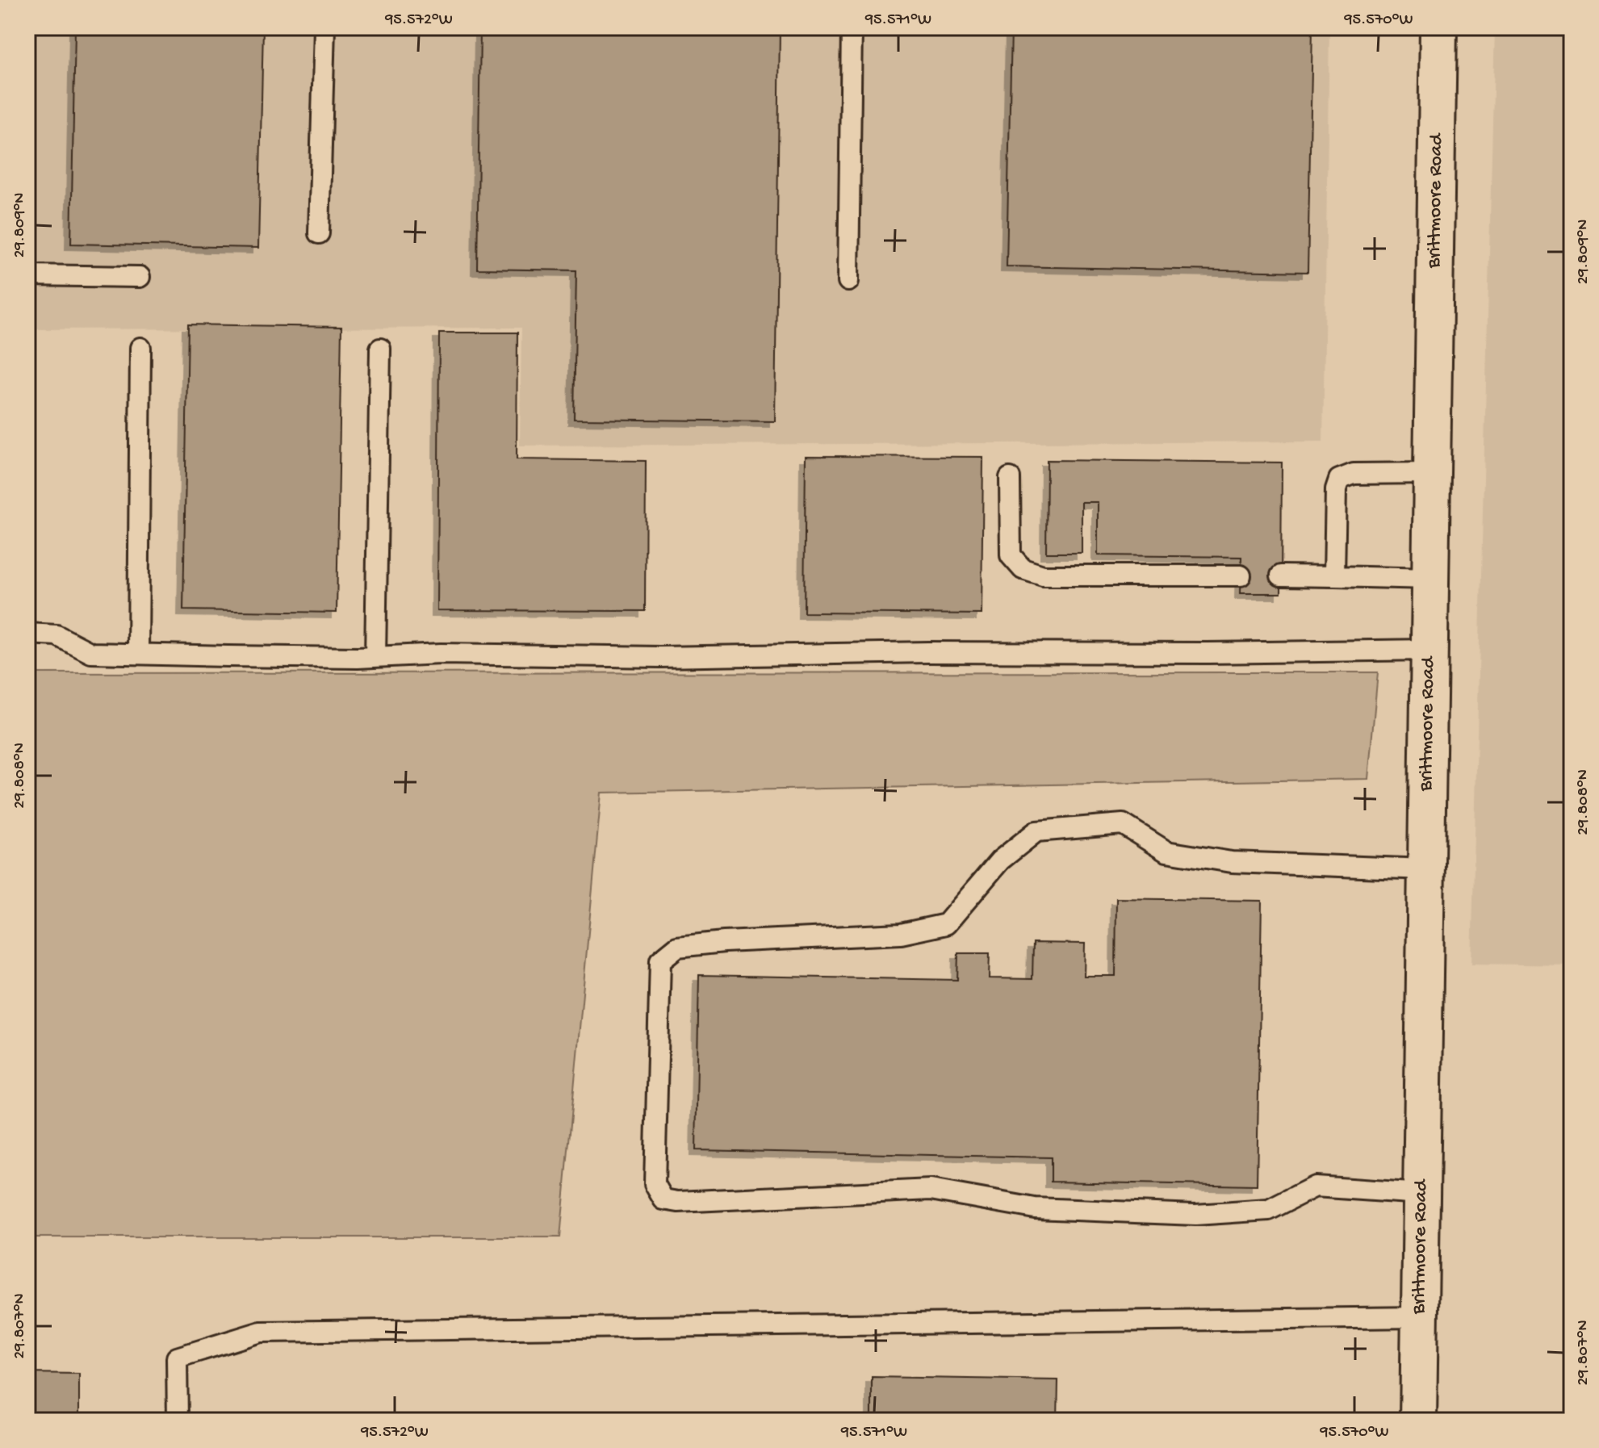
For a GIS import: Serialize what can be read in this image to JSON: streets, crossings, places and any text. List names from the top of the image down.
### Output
{
  "streets": {
    "main road": ["Brittmoore Road"]
  },
  "coordinates": [
    "95.572°W",
    "95.571°W",
    "95.570°W",
    "29.809°N",
    "29.808°N",
    "29.807°N"
  ]
}
